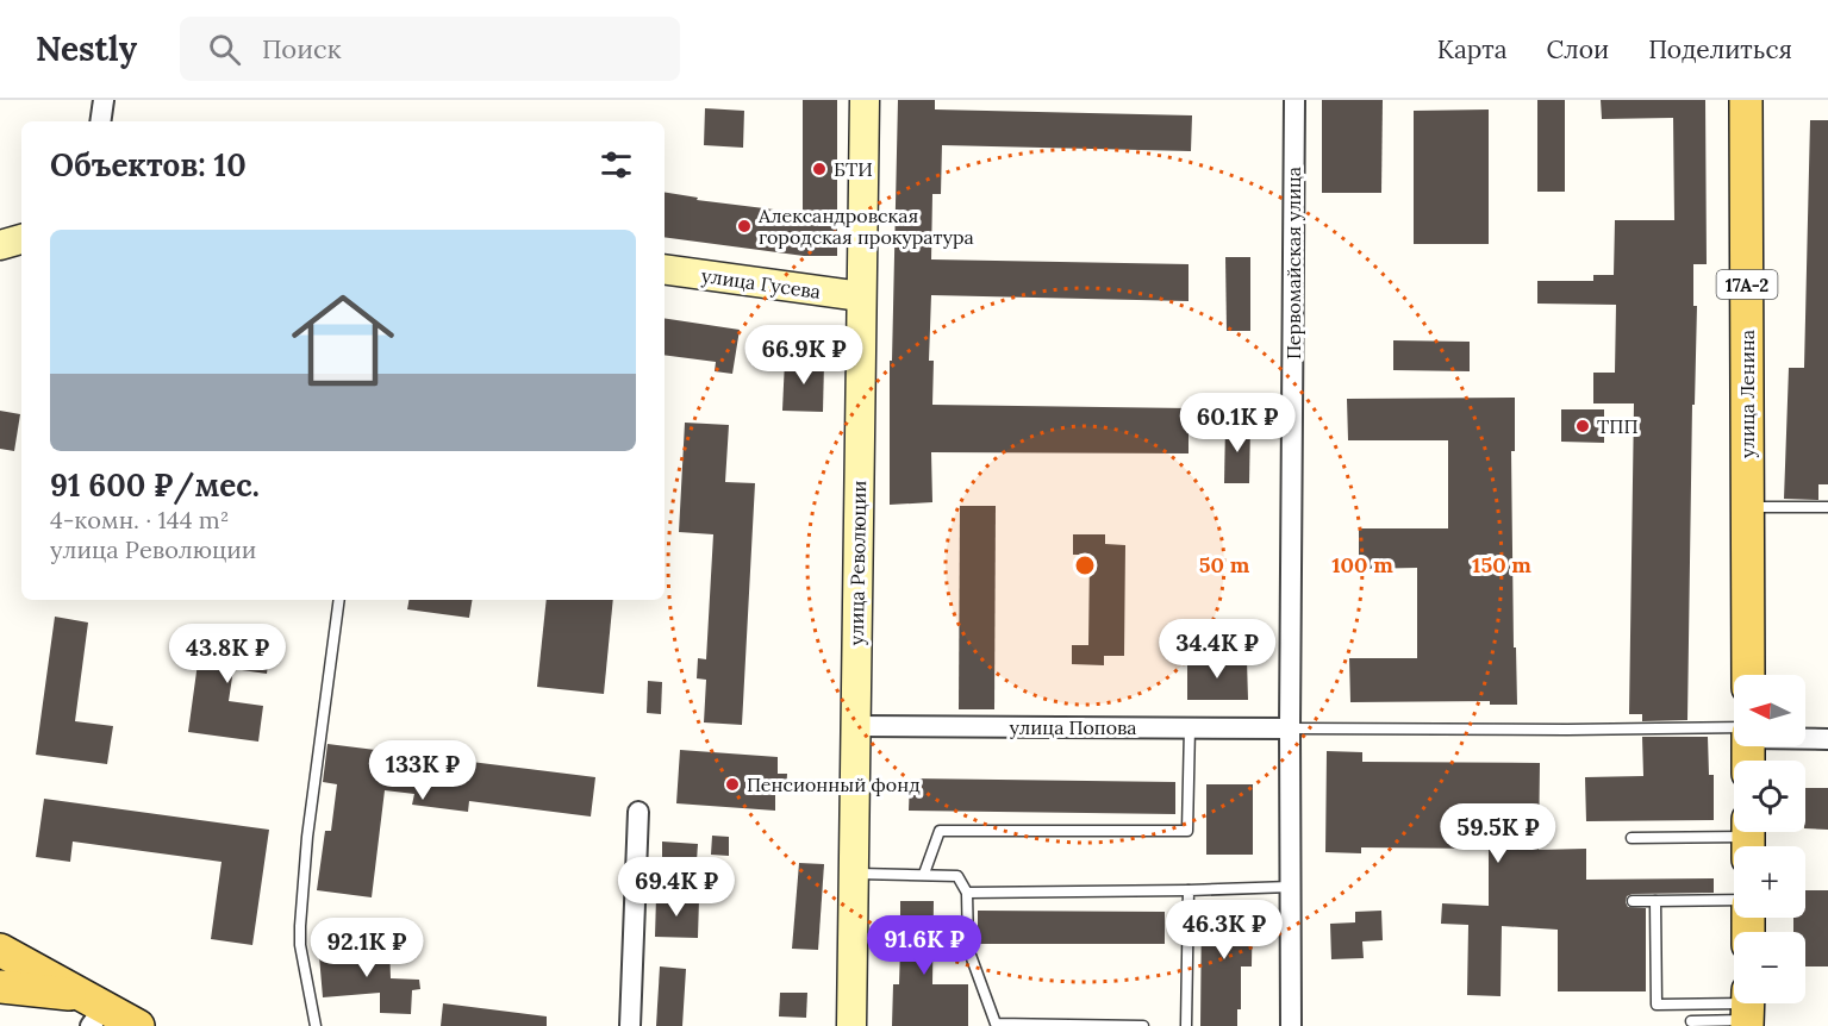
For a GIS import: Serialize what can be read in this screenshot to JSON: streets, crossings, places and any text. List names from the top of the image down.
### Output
{
  "streets": {
    "main road": ["17А-2", "улица Ленина"],
    "street": [
      "Первомайская улица",
      "улица Гусева",
      "улица Революции",
      "улица Попова"
    ]
  },
  "crossings": [
    ["Первомайская улица", "улица Попова"],
    ["улица Гусева", "улица Революции"],
    ["улица Революции", "улица Попова"]
  ],
  "places": [
    "БТИ",
    "Александровская городская прокуратура",
    "ТПП",
    "Пенсионный фонд"
  ],
  "north": "left",
  "page": {
    "header": "Nestly",
    "search": "Поиск",
    "nav": ["Карта", "Слои", "Поделиться"],
    "heading": "Объектов: 10",
    "list": [
      {
        "name": "91 600 ₽/мес.",
        "note": "4-комн. · 144 m² · улица Революции"
      }
    ],
    "price": [
      "66.9K ₽",
      "60.1K ₽",
      "34.4K ₽",
      "43.8K ₽",
      "133K ₽",
      "59.5K ₽",
      "69.4K ₽",
      "46.3K ₽",
      "91.6K ₽",
      "92.1K ₽"
    ],
    "map_buttons": ["+", "−"]
  },
  "rings": ["50 m", "100 m", "150 m"]
}
